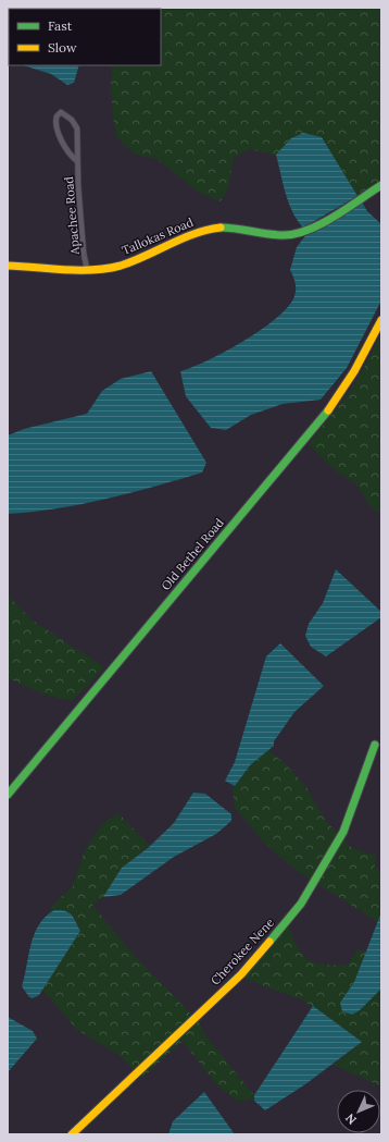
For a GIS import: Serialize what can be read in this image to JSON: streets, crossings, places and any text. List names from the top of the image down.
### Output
{
  "streets": {
    "street": [
      "Apachee Road",
      "Tallokas Road",
      "Old Bethel Road",
      "Cherokee Nene"
    ]
  },
  "crossings": [
    ["Apachee Road", "Tallokas Road"]
  ],
  "legend": ["Fast", "Slow"],
  "north": "bottom left"
}
